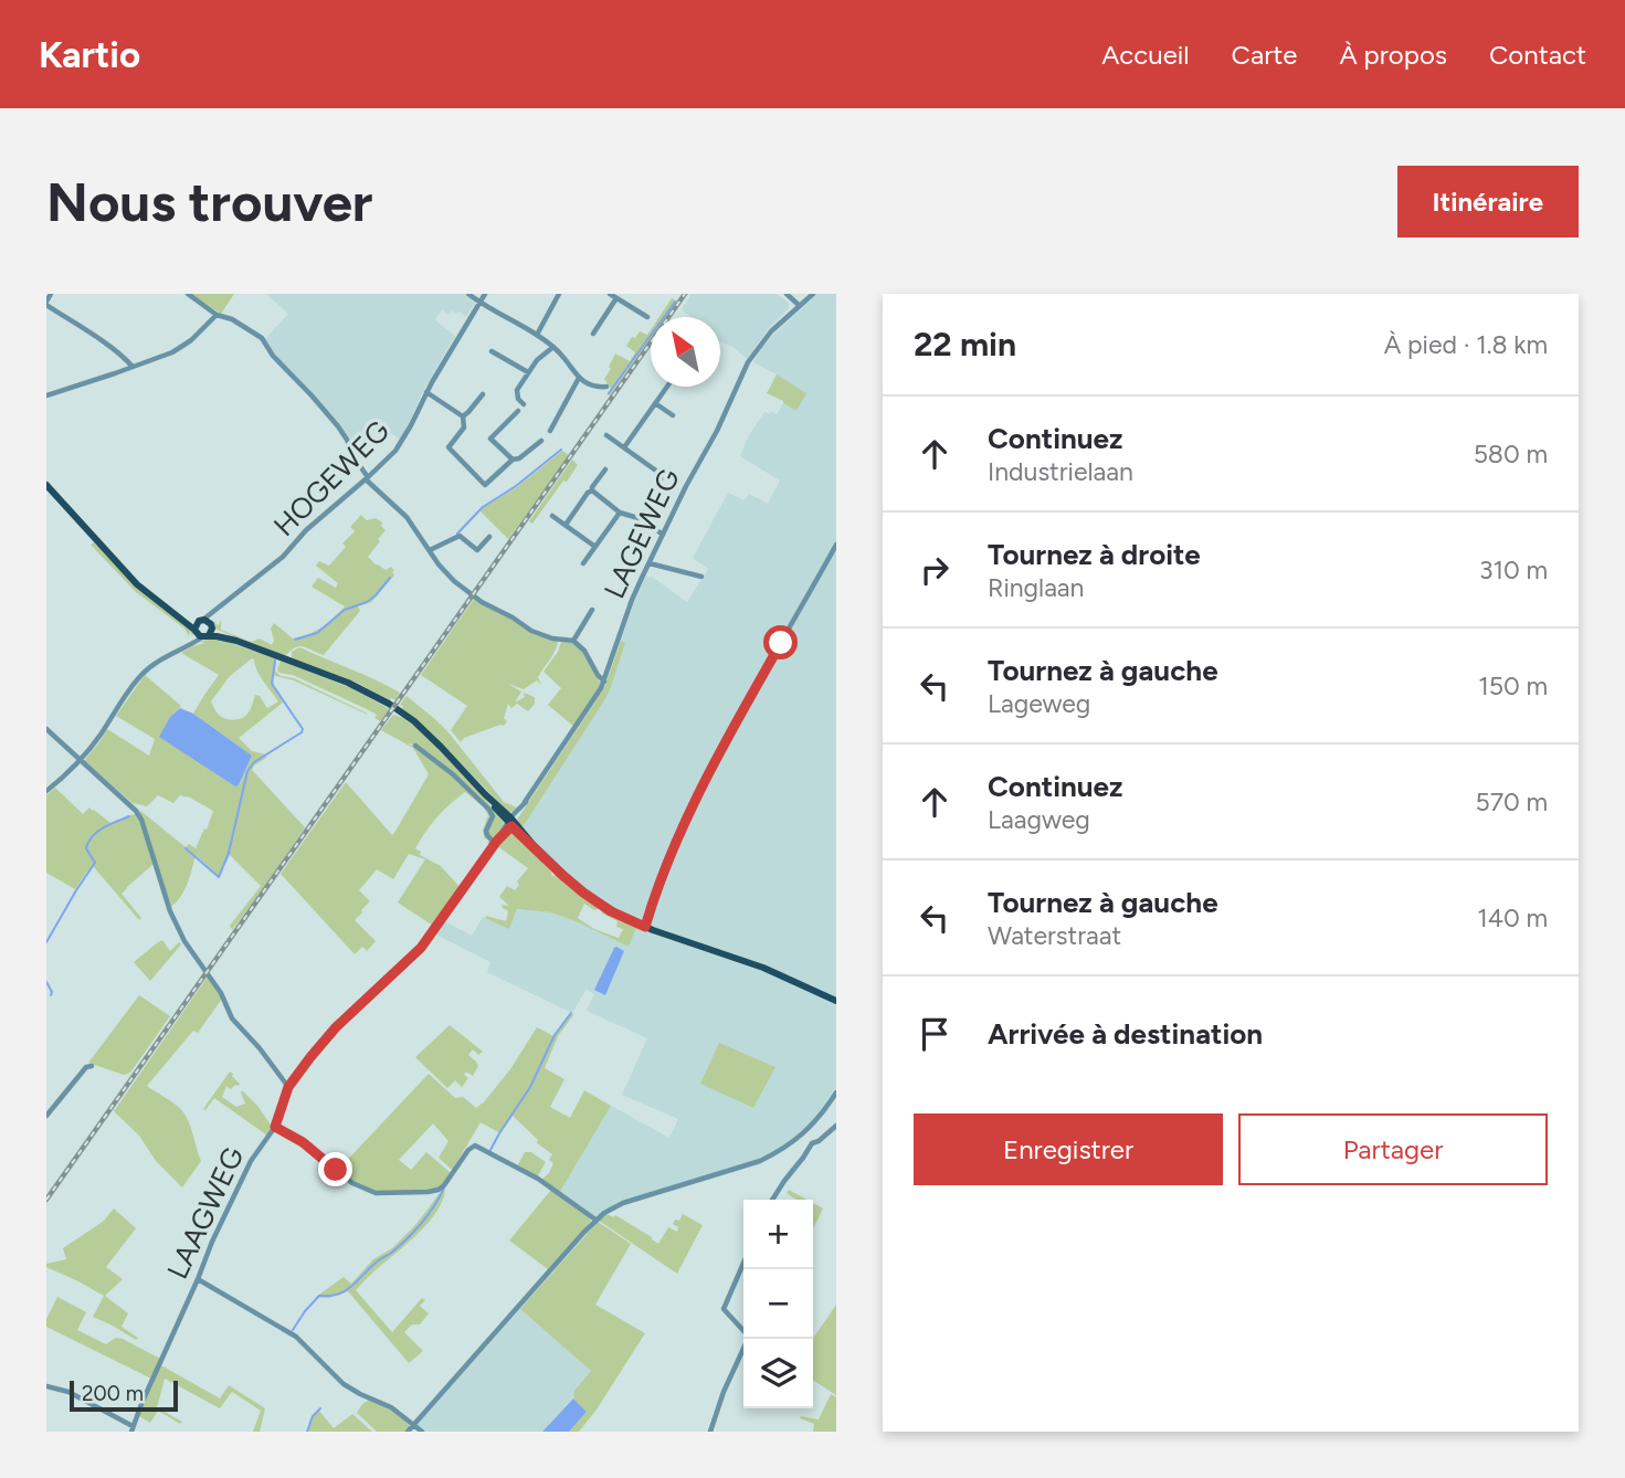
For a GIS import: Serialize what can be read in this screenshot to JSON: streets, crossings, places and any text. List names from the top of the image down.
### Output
{
  "streets": {
    "street": ["HOGEWEG", "LAGEWEG", "LAAGWEG"]
  },
  "crossings": [
    ["LAGEWEG", "LAAGWEG"]
  ],
  "scale_bar": "200 m",
  "north": "top left",
  "page": {
    "header": "Kartio",
    "nav": [
      "Accueil",
      "Carte",
      "À propos",
      "Contact"
    ],
    "buttons": [
      "Itinéraire",
      ["Enregistrer", "Partager"]
    ],
    "title": "Nous trouver",
    "heading": ["22 min", "À pied · 1.8 km"],
    "list": [
      ["Continuez", "Industrielaan", "580 m"],
      ["Tournez à droite", "Ringlaan", "310 m"],
      ["Tournez à gauche", "Lageweg", "150 m"],
      ["Continuez", "Laagweg", "570 m"],
      ["Tournez à gauche", "Waterstraat", "140 m"],
      "Arrivée à destination"
    ],
    "map_buttons": ["+", "−"],
    "scale": "200 m"
  }
}
